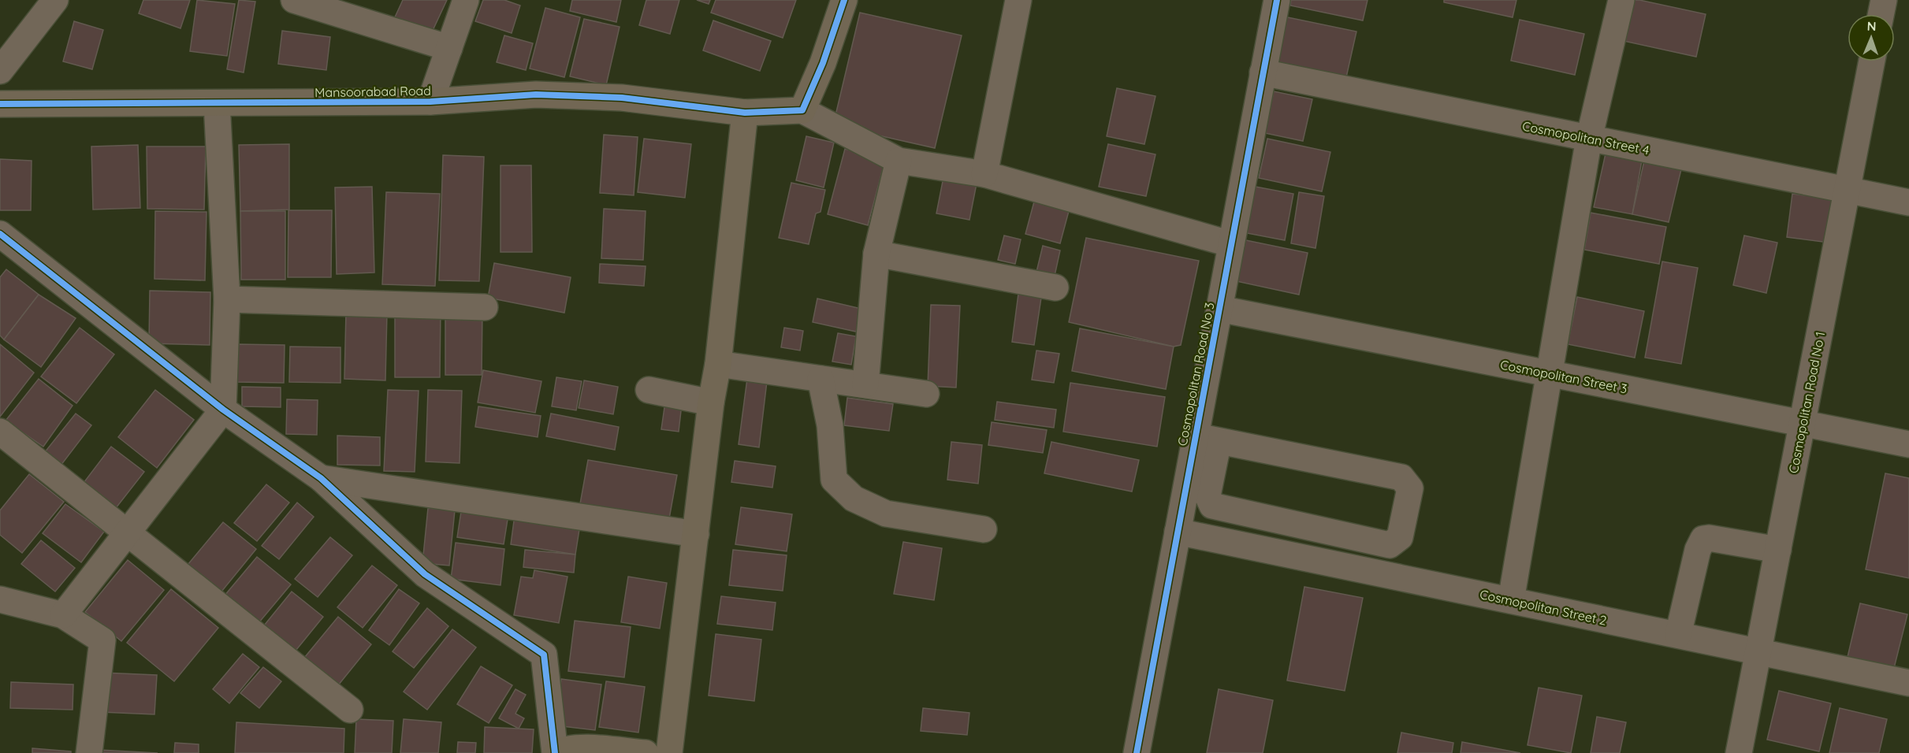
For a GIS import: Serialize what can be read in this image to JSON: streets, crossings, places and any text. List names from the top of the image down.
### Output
{
  "streets": {
    "street": [
      "Mansoorabad Road",
      "Cosmopolitan Street 4",
      "Cosmopolitan Road No 3",
      "Cosmopolitan Street 3",
      "Cosmopolitan Road No 1",
      "Cosmopolitan Street 2"
    ]
  },
  "crossings": [
    ["Cosmopolitan Street 4", "Cosmopolitan Road No 3"],
    ["Cosmopolitan Street 4", "Cosmopolitan Road No 1"],
    ["Cosmopolitan Road No 3", "Cosmopolitan Street 3"],
    ["Cosmopolitan Road No 3", "Cosmopolitan Street 2"],
    ["Cosmopolitan Street 3", "Cosmopolitan Road No 1"],
    ["Cosmopolitan Road No 1", "Cosmopolitan Street 2"]
  ],
  "north": "top"
}
